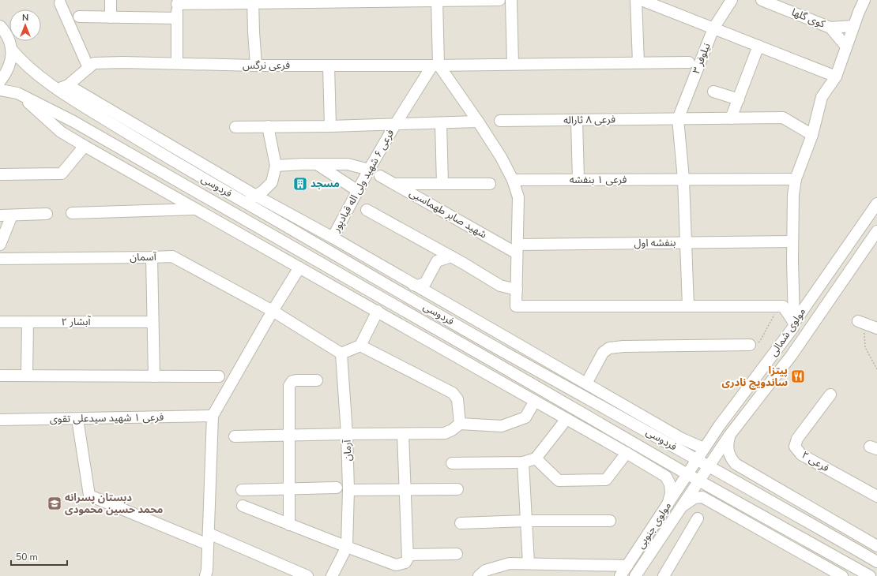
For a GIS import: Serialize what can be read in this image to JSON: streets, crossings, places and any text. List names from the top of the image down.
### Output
{
  "streets": {
    "street": [
      "کوی گلها",
      "نیلوفر ۳",
      "فرعی نرگس",
      "فرعی ۸ ثاراله",
      "فرعی ۱ بنفشه",
      "فرعی ۶ شهید ولی اله قبادپور",
      "فردوسی",
      "شهید صابر طهماسبی",
      "بنفشه اول",
      "آسمان",
      "آبشار ۲",
      "مولوی شمالی",
      "فرعی ۱ شهید سیدعلی تقوی",
      "آرمان",
      "فرعی ۲",
      "مولوی جنوبی"
    ]
  },
  "crossings": [
    ["نیلوفر ۳", "فرعی ۸ ثاراله"],
    ["فرعی نرگس", "فرعی ۶ شهید ولی اله قبادپور"],
    ["فردوسی", "مولوی شمالی"],
    ["فردوسی", "مولوی جنوبی"],
    ["شهید صابر طهماسبی", "بنفشه اول"],
    ["آسمان", "آرمان"],
    ["مولوی شمالی", "مولوی جنوبی"]
  ],
  "places": {
    "building": ["مسجد"],
    "restaurant": ["پیتزا ساندویچ نادری"],
    "school or university": ["دبستان پسرانه محمد حسین محمودی"]
  },
  "scale_bar": "50 m",
  "north": "top"
}
